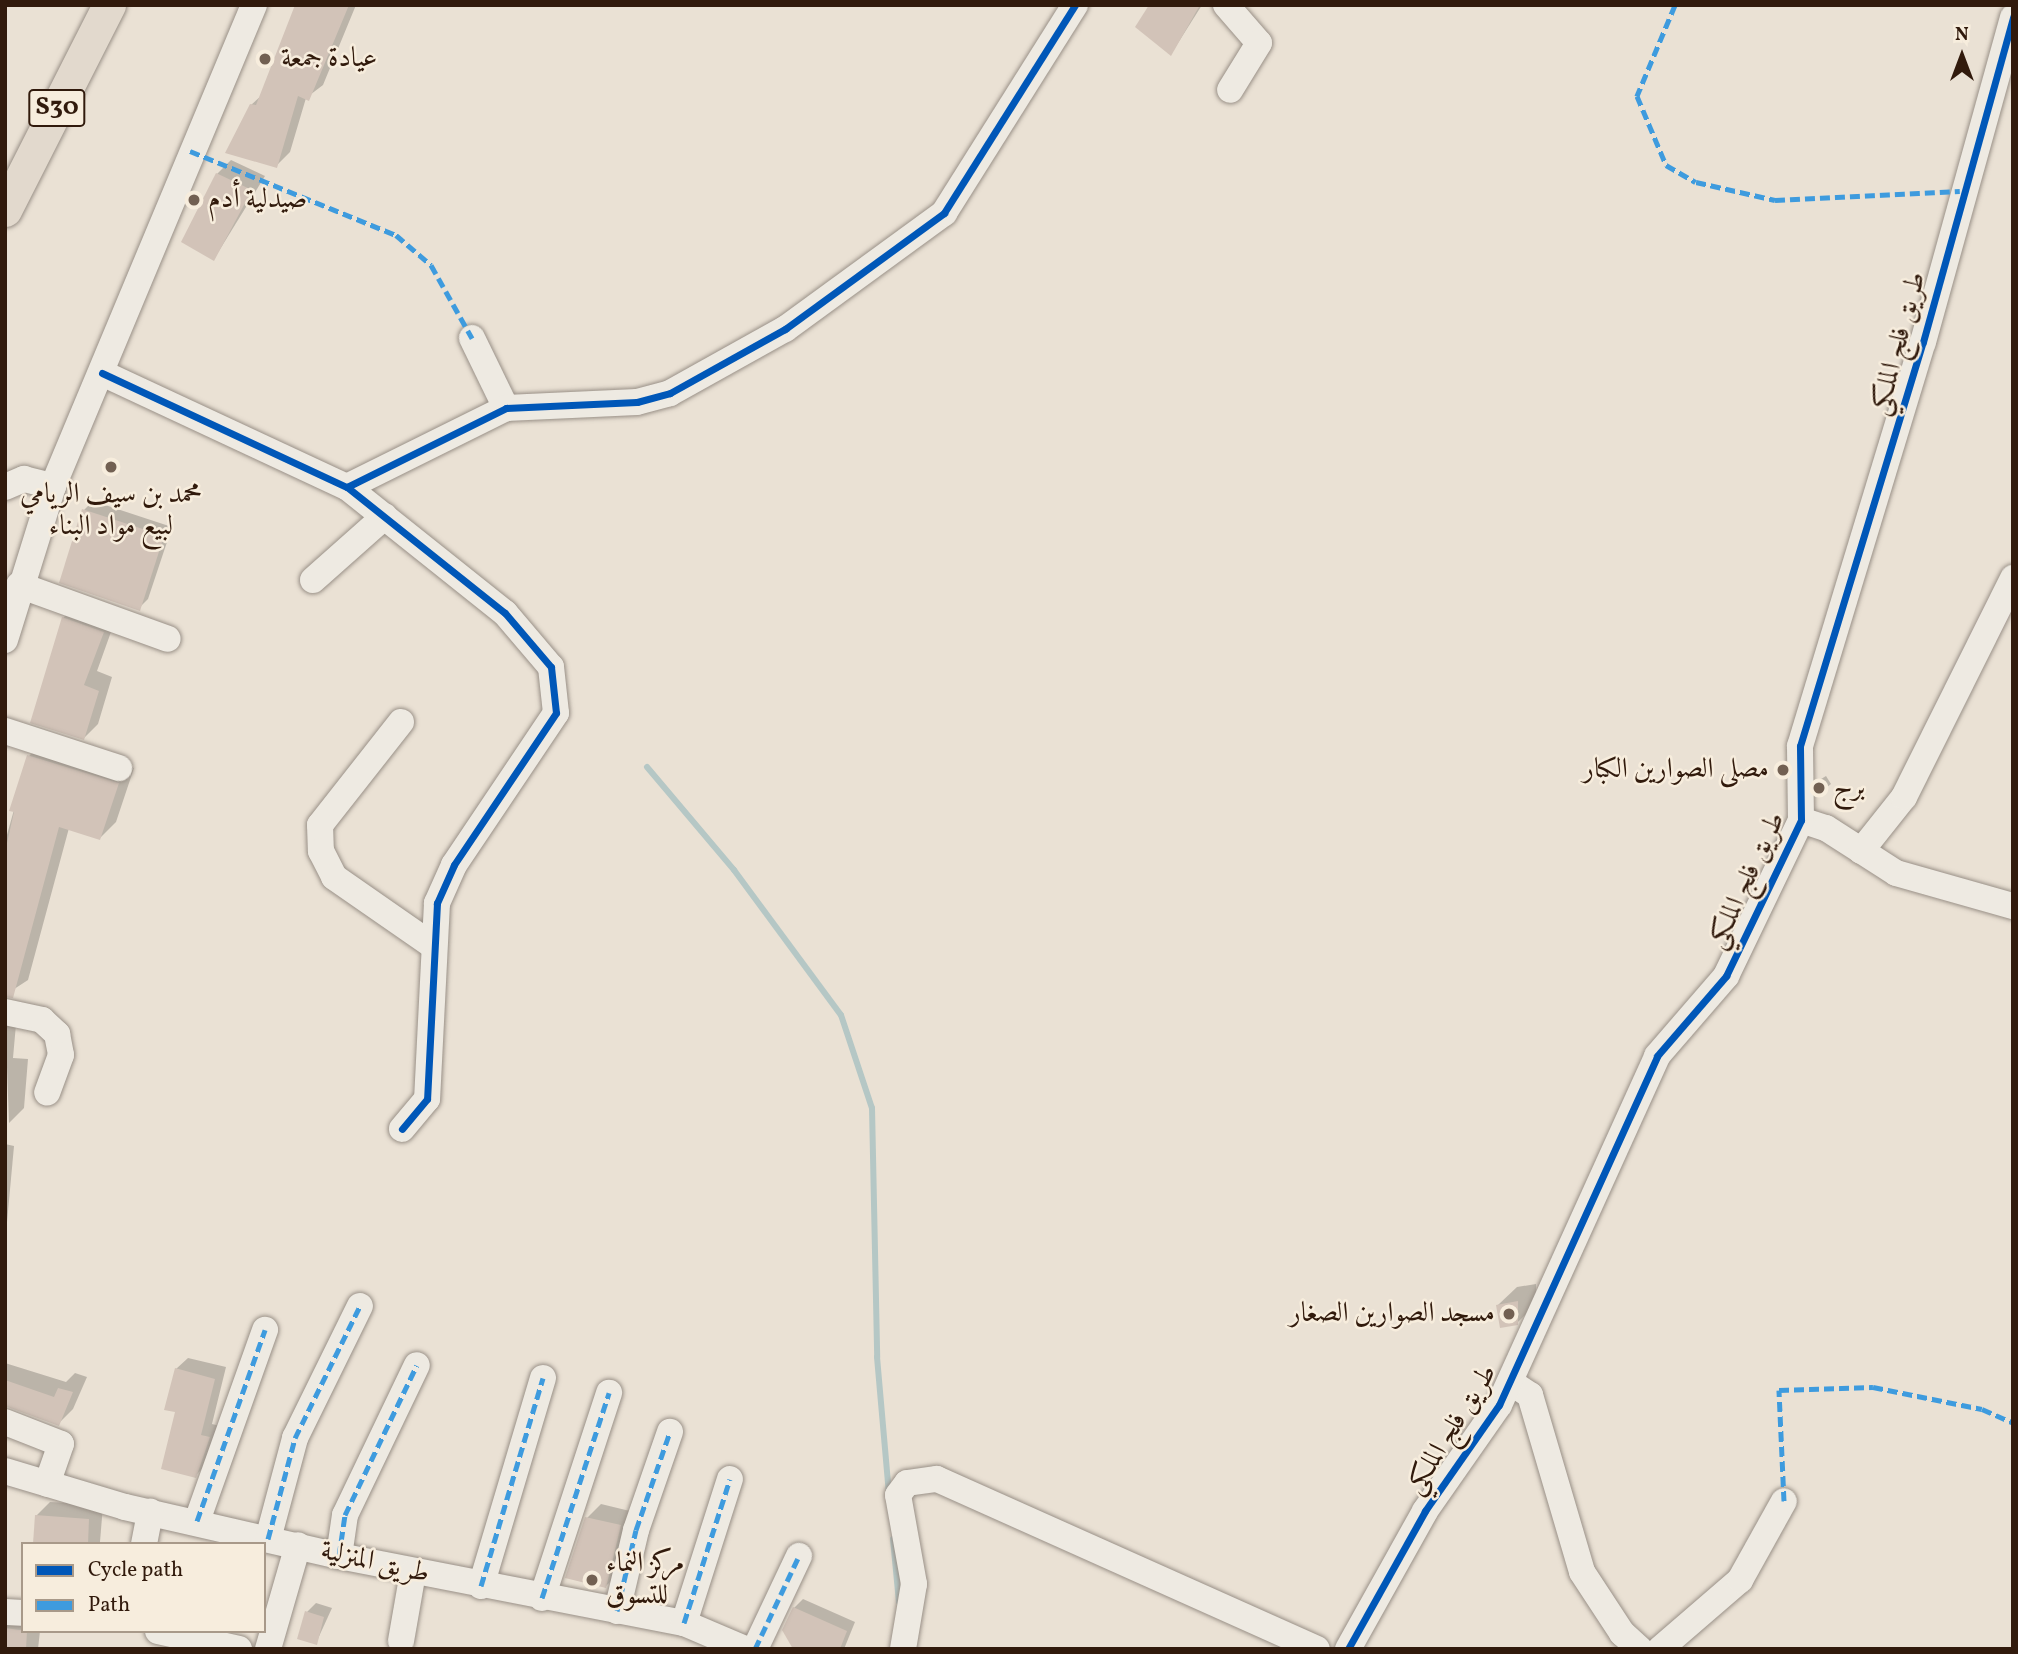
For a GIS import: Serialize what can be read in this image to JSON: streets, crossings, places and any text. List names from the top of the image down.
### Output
{
  "streets": {
    "main road": ["S30"],
    "street": ["طريق فلج الملكي", "طريق المنزلية"]
  },
  "places": [
    "عيادة جمعة",
    "صيدلية أدم",
    "محمد بن سيف الريامي لبيع مواد البناء",
    "مصلى الصوارين الكبار",
    "برج",
    "مسجد الصوارين الصغار",
    "مركز النماء للتسوق"
  ],
  "legend": ["Cycle path", "Path"],
  "north": "top"
}
